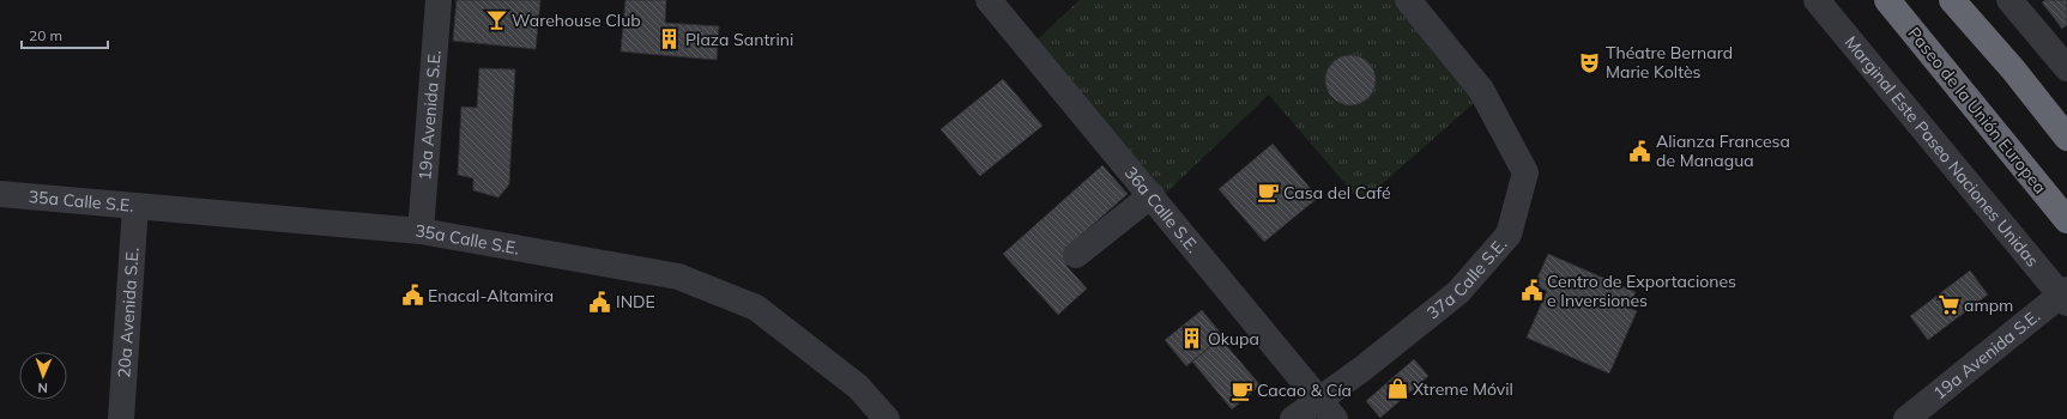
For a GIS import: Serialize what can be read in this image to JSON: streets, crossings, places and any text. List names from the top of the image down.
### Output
{
  "streets": {
    "highway": ["Paseo de la Unión Europea"],
    "street": [
      "19a Avenida S.E.",
      "Marginal Este Paseo Naciones Unidas",
      "35a Calle S.E.",
      "36a Calle S.E.",
      "37a Calle S.E.",
      "20a Avenida S.E."
    ]
  },
  "crossings": [
    ["19a Avenida S.E.", "Marginal Este Paseo Naciones Unidas"],
    ["19a Avenida S.E.", "35a Calle S.E."],
    ["35a Calle S.E.", "20a Avenida S.E."],
    ["36a Calle S.E.", "37a Calle S.E."]
  ],
  "places": {
    "bar": ["Warehouse Club"],
    "building": ["Plaza Santrini", "Okupa"],
    "theatre": ["Théatre Bernard Marie Koltès"],
    "public building": [
      "Alianza Francesa de Managua",
      "Centro de Exportaciones e Inversiones",
      "Enacal-Altamira",
      "INDE"
    ],
    "cafe": ["Casa del Café", "Cacao & Cía"],
    "supermarket": ["ampm"],
    "shop": ["Xtreme Móvil"]
  },
  "scale_bar": "20 m",
  "north": "bottom"
}
